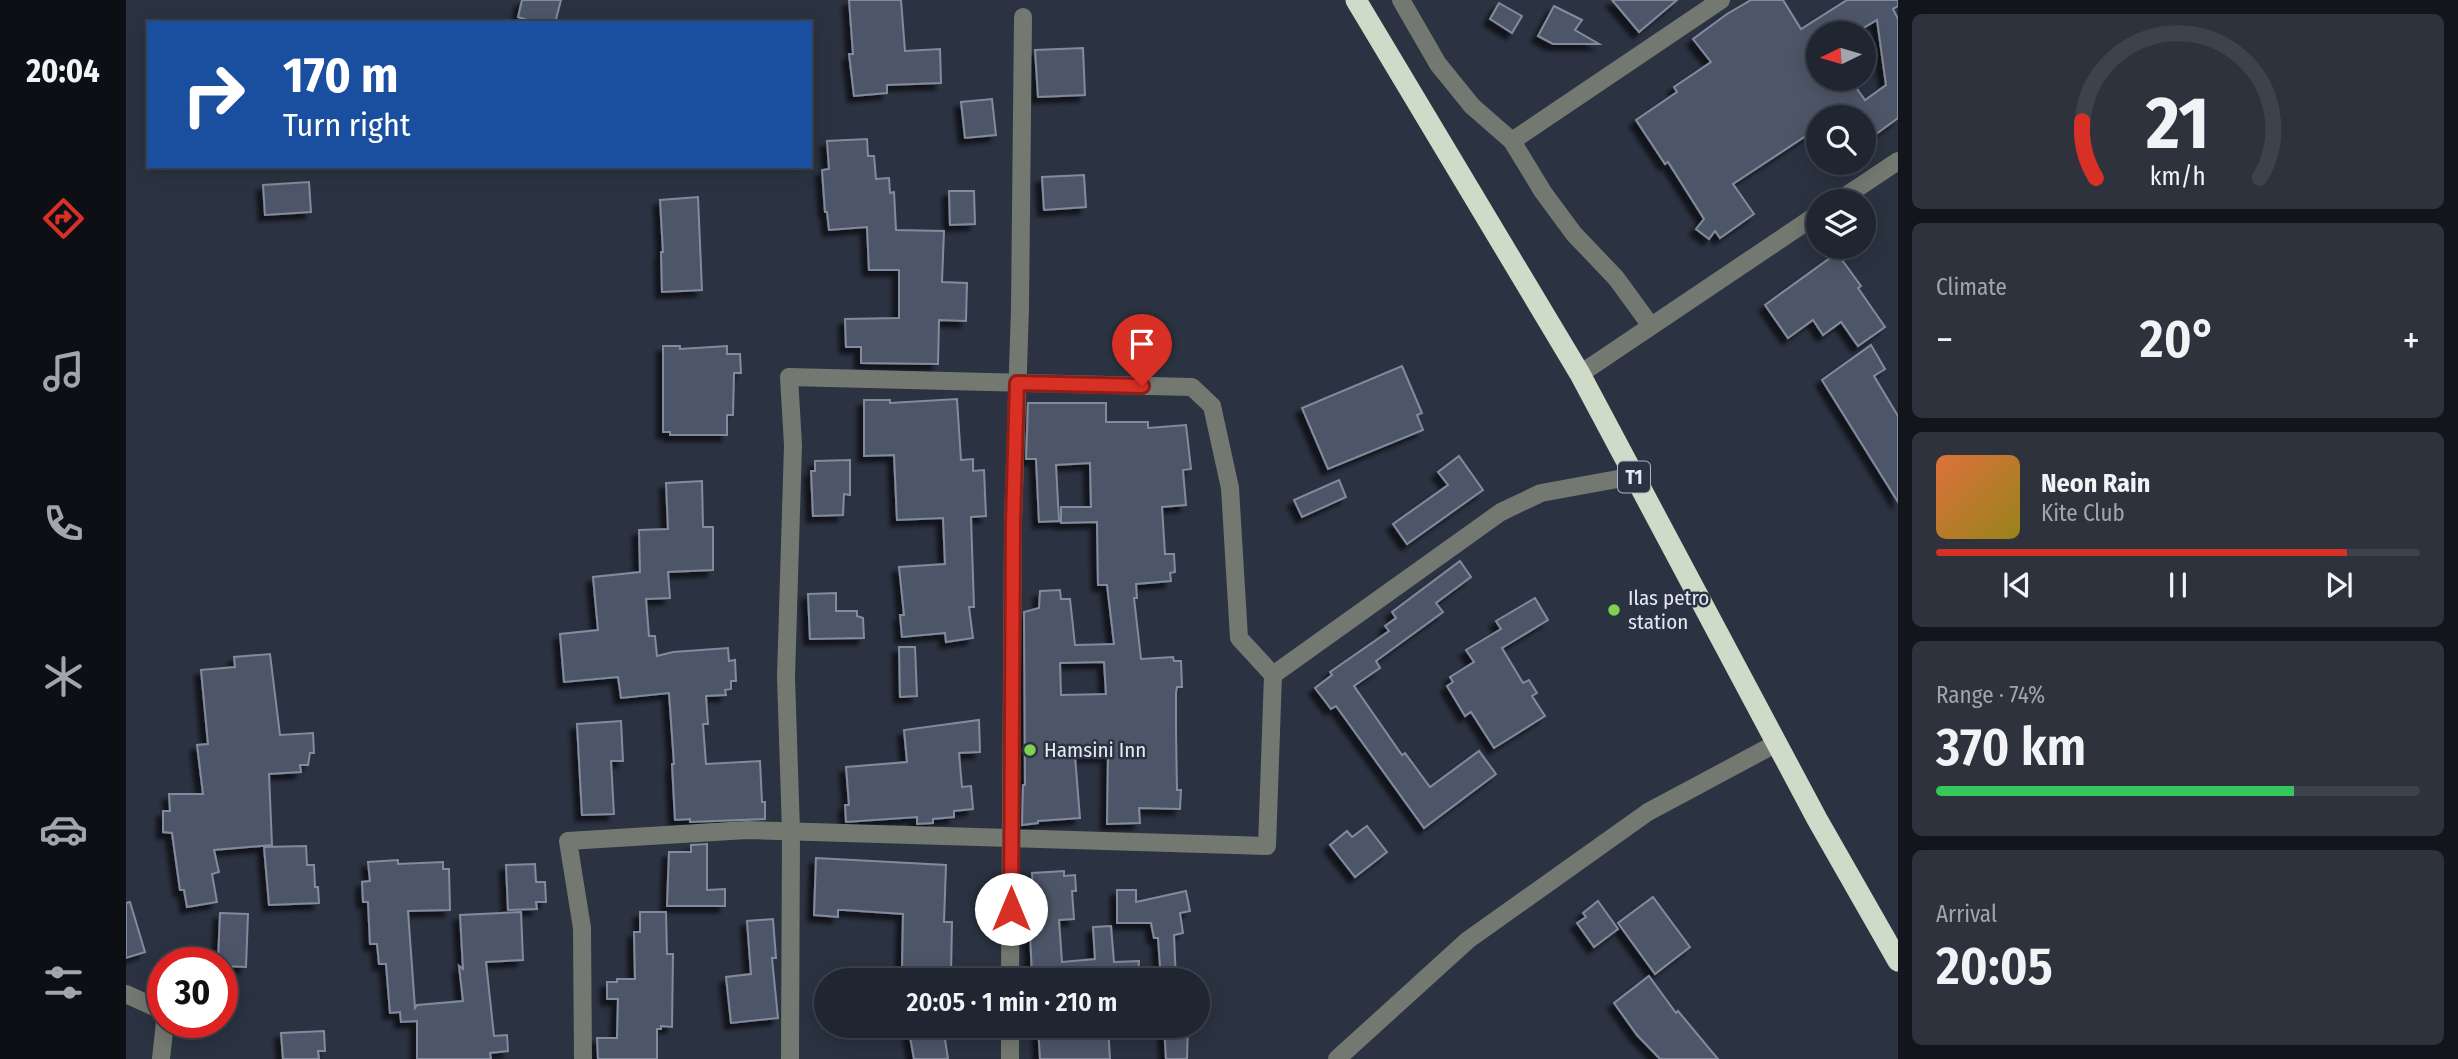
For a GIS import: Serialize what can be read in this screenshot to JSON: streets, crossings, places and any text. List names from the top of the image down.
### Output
{
  "streets": {
    "highway": ["T1"]
  },
  "places": ["Ilas petro station", "Hamsini Inn"],
  "north": "left",
  "page": {
    "tabs": "20:04",
    "turn": ["170 m", "Turn right"],
    "tile": [
      "Climate",
      ["Range · 74%", "370 km"],
      ["Arrival", "20:05"]
    ],
    "heat": ["−", "20°", "+"],
    "song": ["Neon Rain", "Kite Club"],
    "limit": "30",
    "trip": "20:05 · 1 min · 210 m",
    "gauge": ["21", "km/h"]
  }
}
